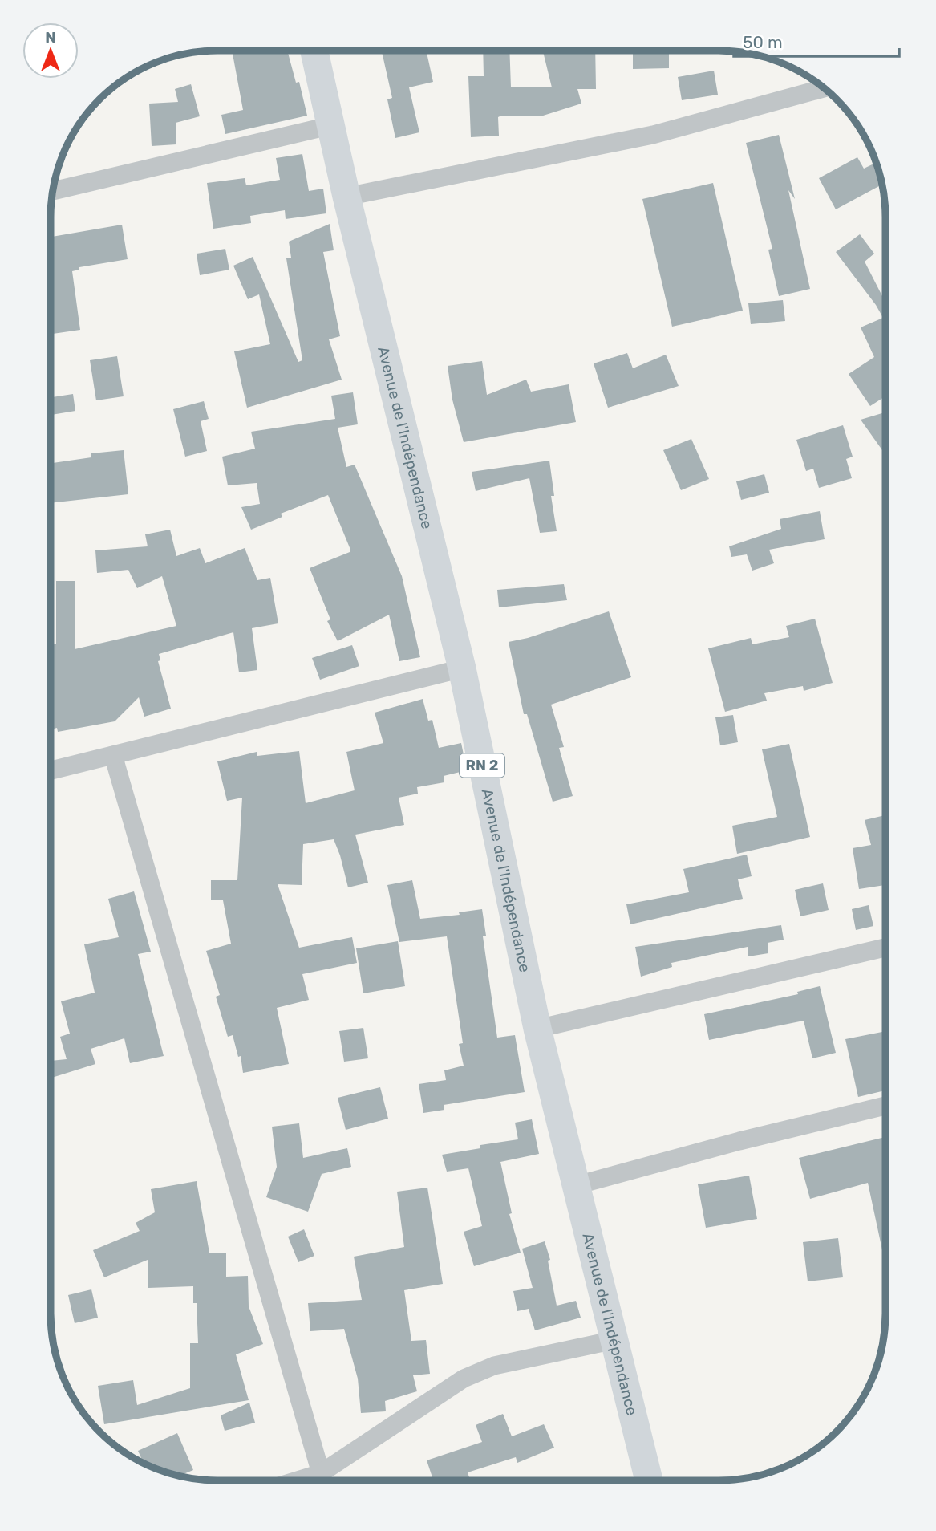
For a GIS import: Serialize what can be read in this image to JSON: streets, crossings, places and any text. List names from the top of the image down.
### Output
{
  "streets": {
    "main road": ["Avenue de l'Indépendance", "RN 2"]
  },
  "scale_bar": "50 m",
  "north": "top"
}
